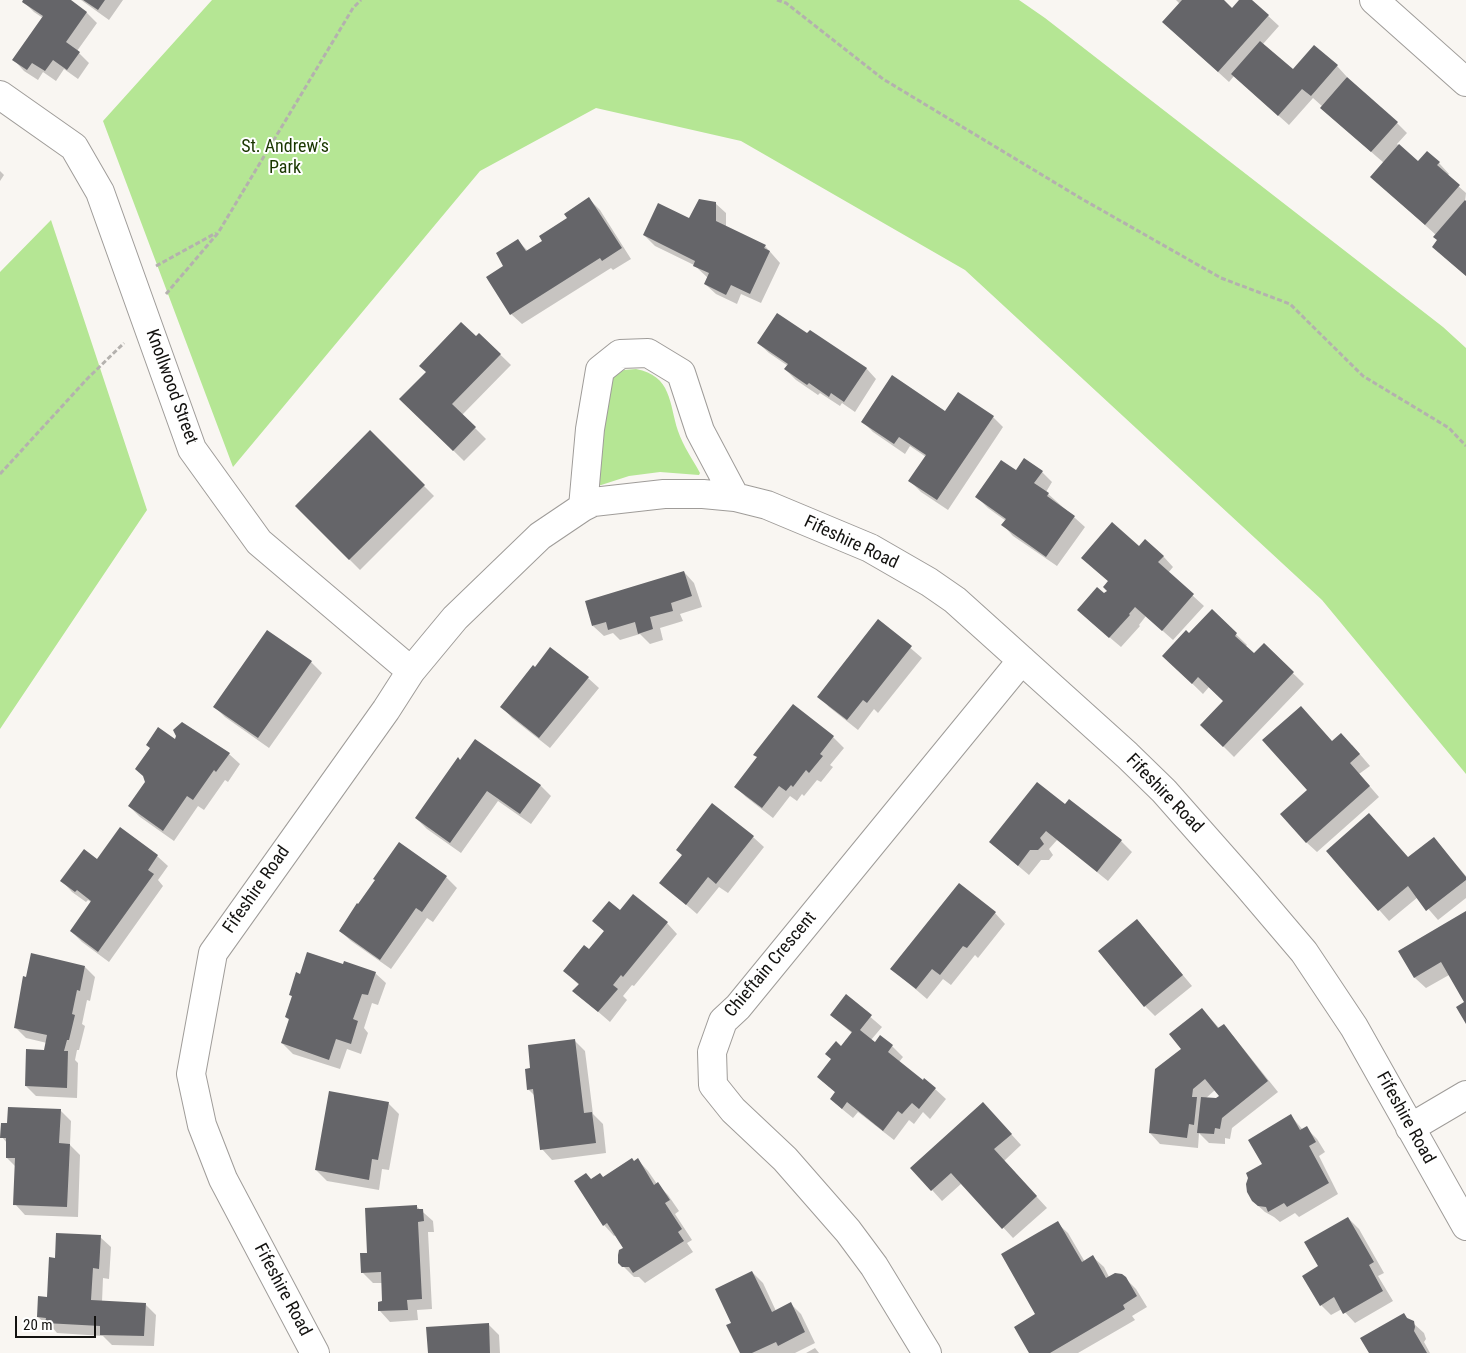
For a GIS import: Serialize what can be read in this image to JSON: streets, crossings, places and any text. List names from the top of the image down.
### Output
{
  "streets": {
    "street": ["Knollwood Street", "Fifeshire Road", "Chieftain Crescent"]
  },
  "crossings": [
    ["Knollwood Street", "Fifeshire Road"],
    ["Fifeshire Road", "Chieftain Crescent"]
  ],
  "parks": ["St. Andrew’s Park"],
  "scale_bar": "20 m"
}
